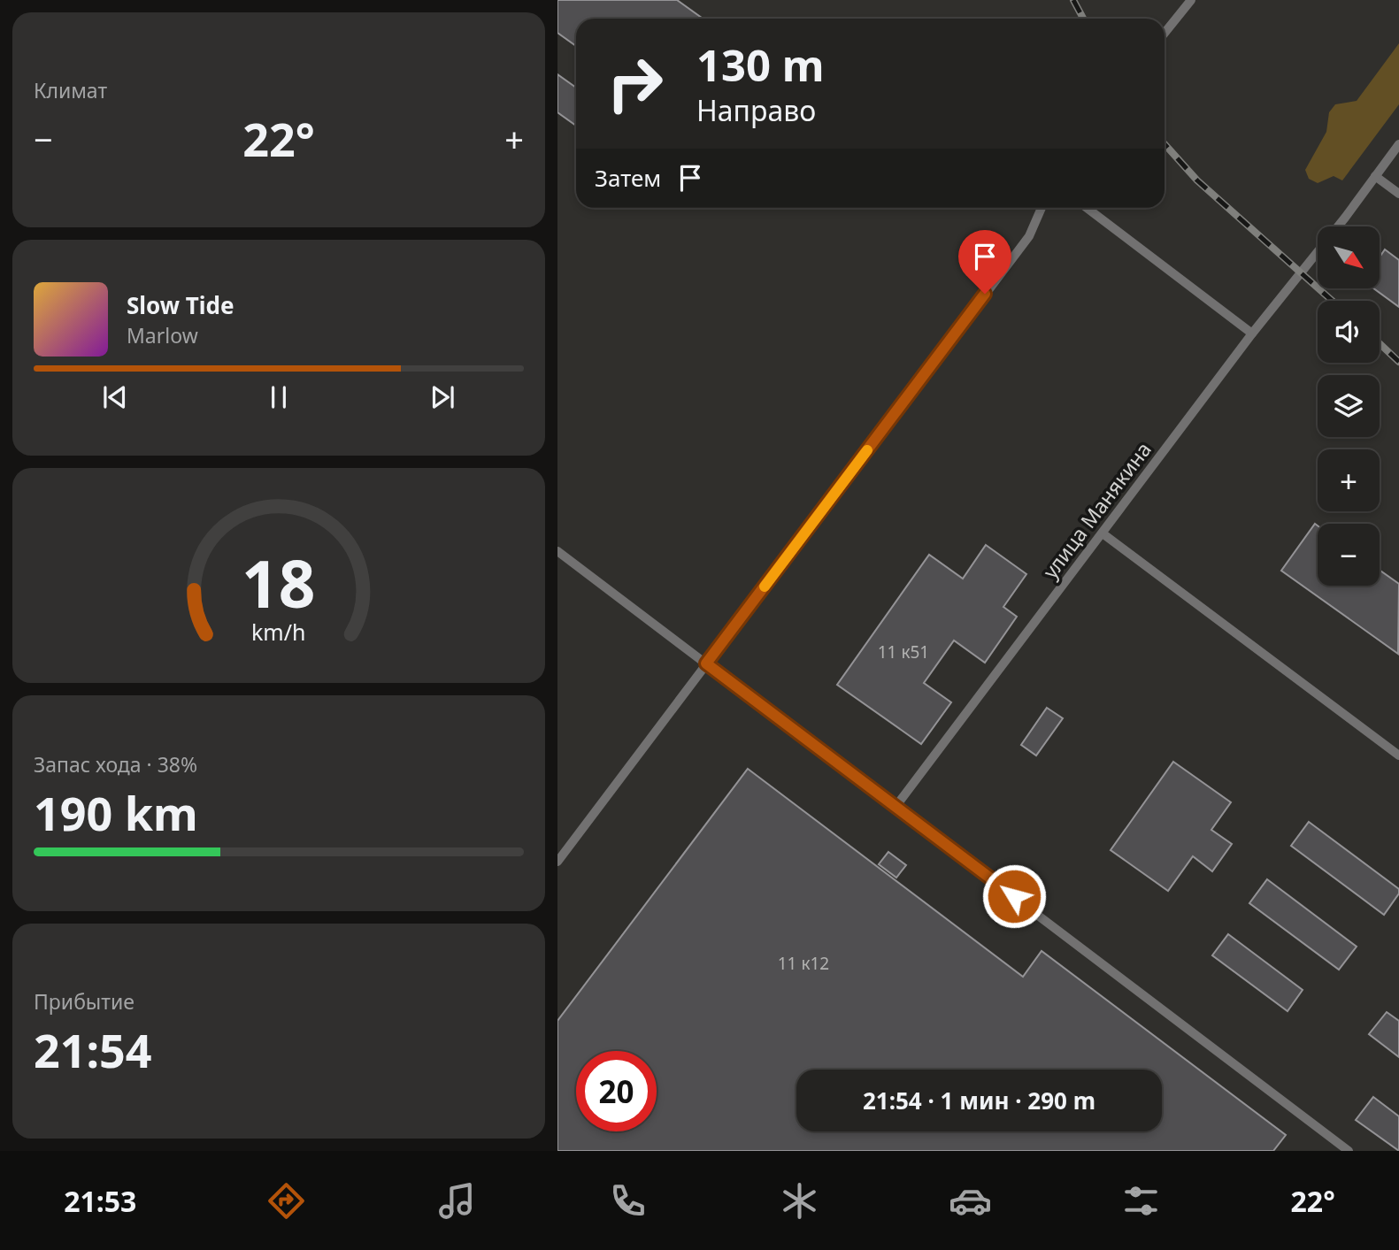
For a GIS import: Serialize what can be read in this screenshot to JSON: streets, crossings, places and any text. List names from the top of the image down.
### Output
{
  "streets": {
    "lane": ["улица Манякина"]
  },
  "house_numbers": ["11 к51", "11 к12"],
  "north": "bottom right",
  "page": {
    "tile": [
      "Климат",
      ["Запас хода · 38%", "190 km"],
      ["Прибытие", "21:54"]
    ],
    "turn": ["130 m", "Направо"],
    "heat": ["−", "22°", "+"],
    "then": "Затем",
    "map_buttons": ["+", "−"],
    "song": ["Slow Tide", "Marlow"],
    "limit": "20",
    "trip": "21:54 · 1 мин · 290 m",
    "tabs": ["21:53", "22°"],
    "gauge": ["18", "km/h"]
  }
}
